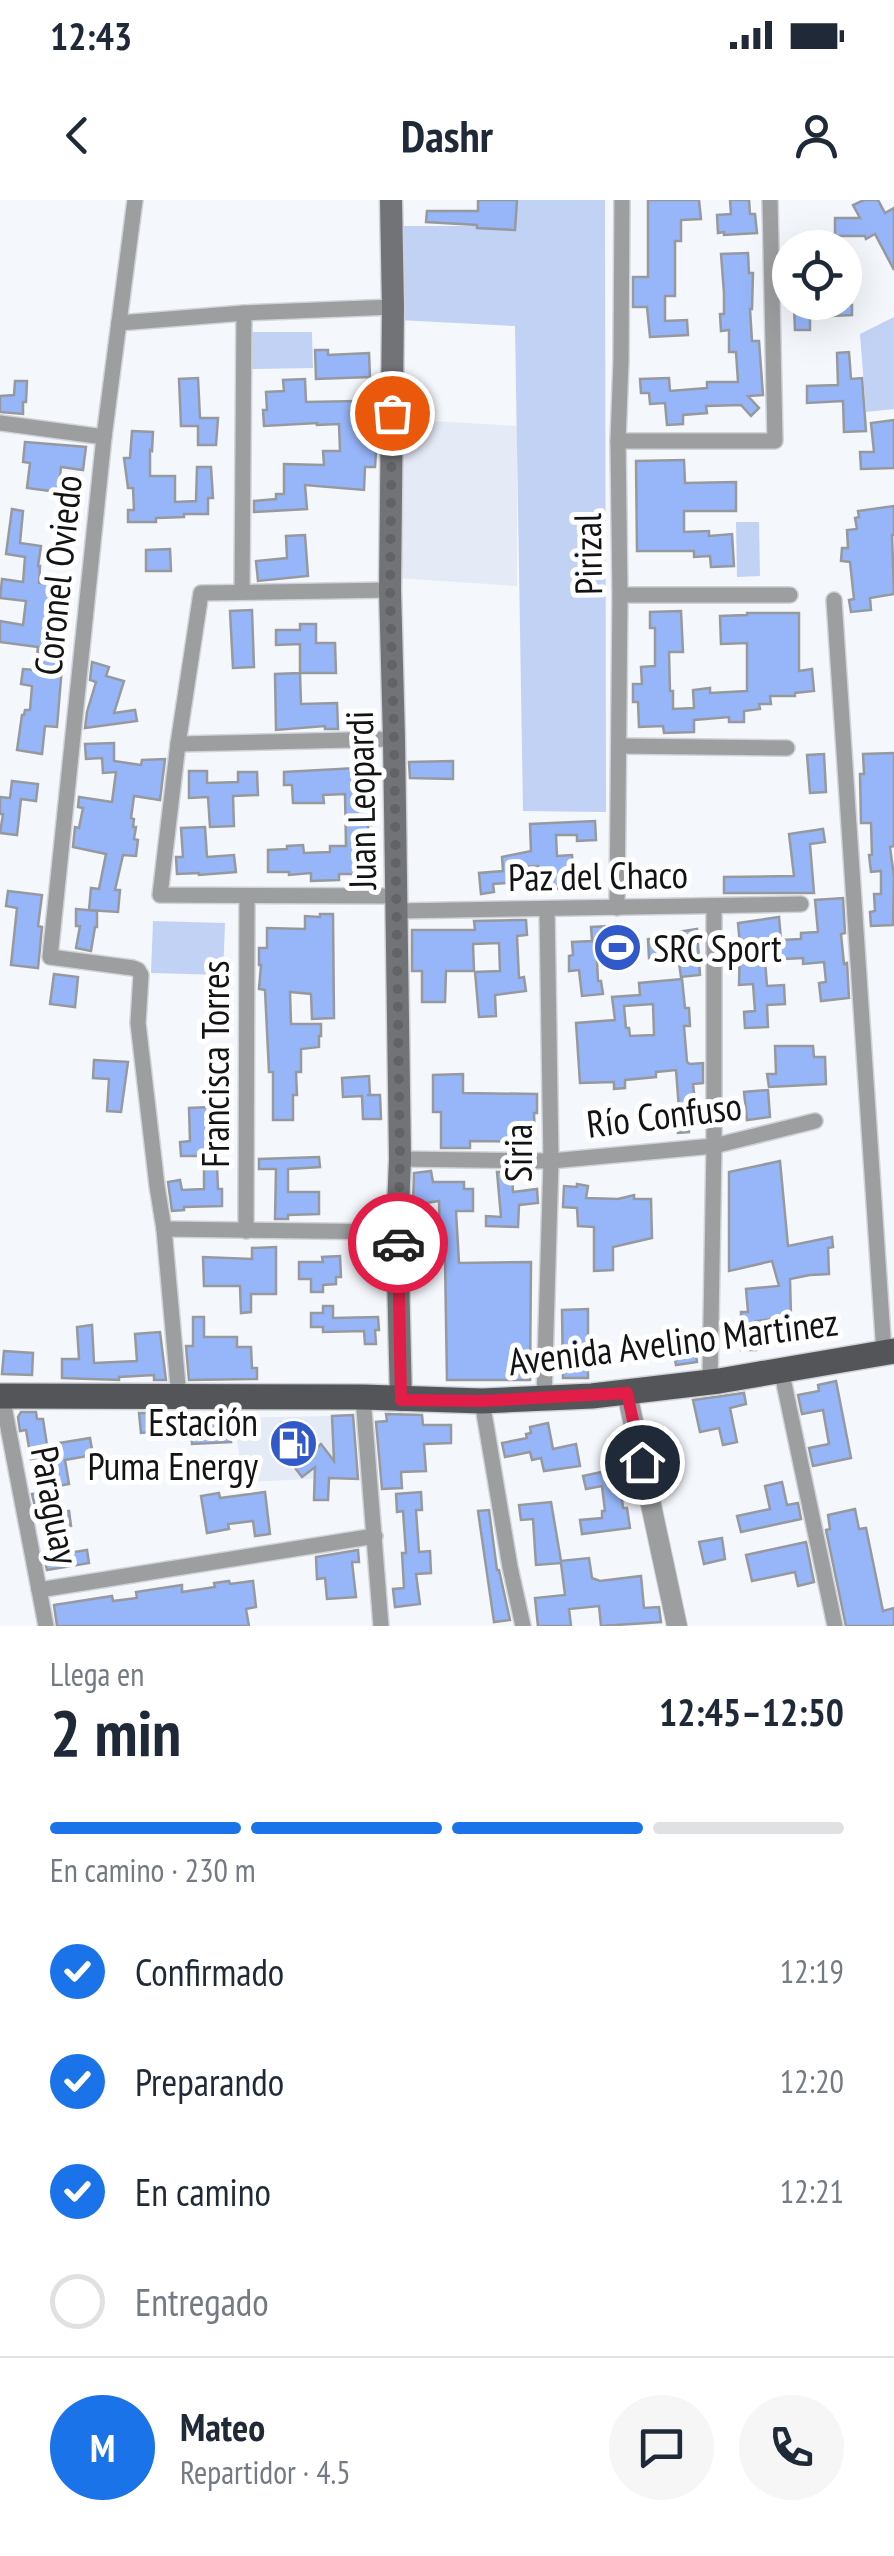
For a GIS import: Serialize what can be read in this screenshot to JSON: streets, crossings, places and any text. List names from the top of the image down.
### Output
{
  "streets": {
    "main road": ["Juan Leopardi", "Avenida Avelino Martinez"],
    "street": [
      "Pirizal",
      "Coronel Oviedo",
      "Paz del Chaco",
      "Francisca Torres",
      "Río Confuso",
      "Siria",
      "Paraguay"
    ]
  },
  "crossings": [
    ["Pirizal", "Paz del Chaco"],
    ["Juan Leopardi", "Paz del Chaco"],
    ["Juan Leopardi", "Río Confuso"],
    ["Juan Leopardi", "Avenida Avelino Martinez"],
    ["Paz del Chaco", "Francisca Torres"],
    ["Paz del Chaco", "Siria"],
    ["Río Confuso", "Siria"],
    ["Siria", "Avenida Avelino Martinez"],
    ["Avenida Avelino Martinez", "Paraguay"]
  ],
  "places": {
    "sports": ["SRC Sport"],
    "fuel station": ["Estación Puma Energy"]
  },
  "page": {
    "status": "12:43",
    "header": "Dashr",
    "heading": ["2 min", "Llega en", "12:45–12:50"],
    "panel": ["Mateo", "Repartidor · 4.5"],
    "bar": "En camino · 230 m",
    "list": [
      ["Confirmado", "12:19"],
      ["Preparando", "12:20"],
      ["En camino", "12:21"],
      "Entregado"
    ],
    "round": "M"
  }
}
